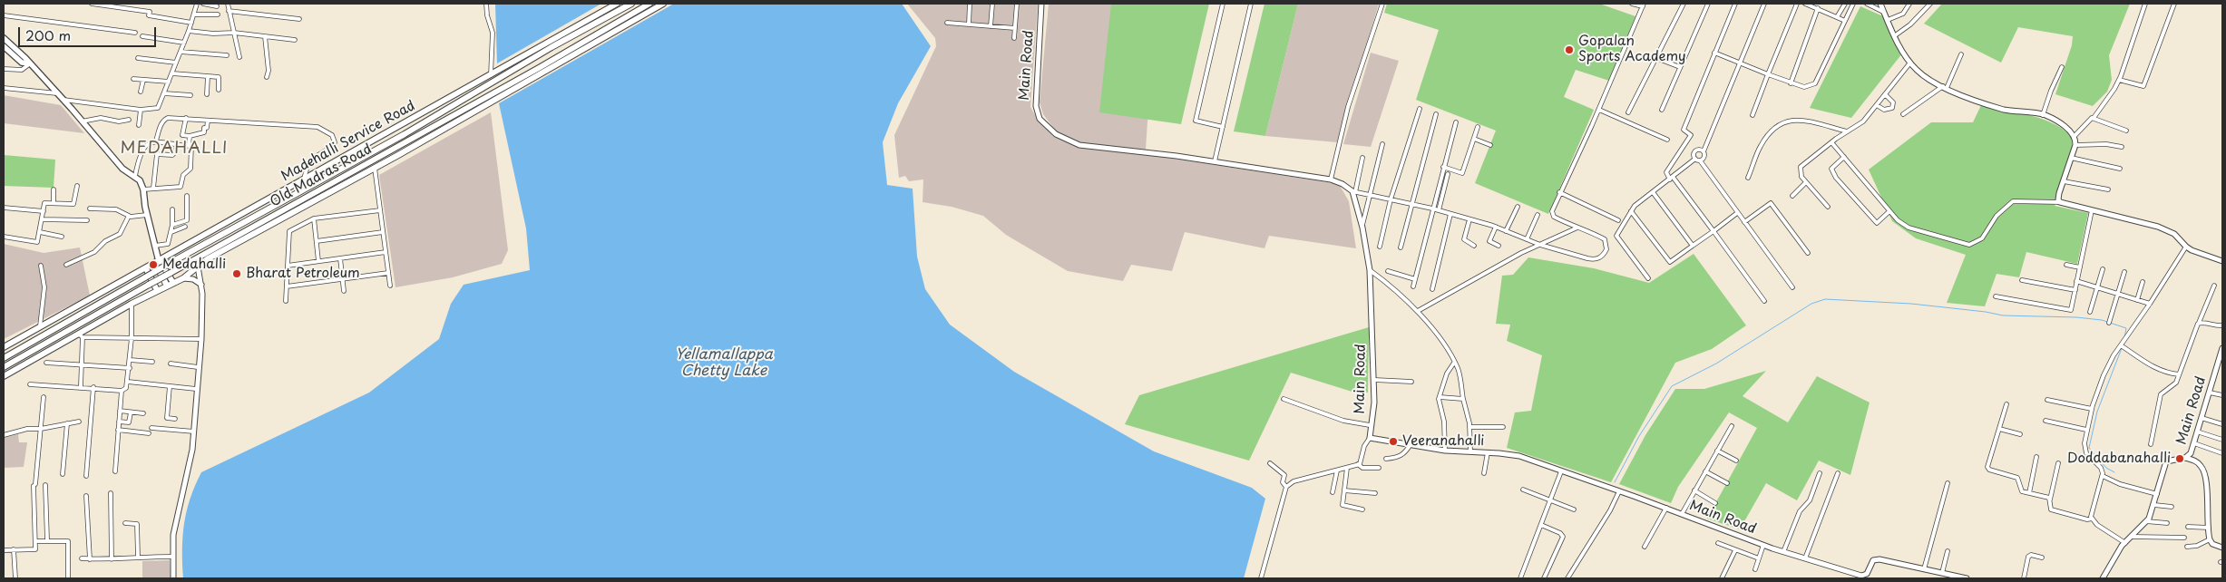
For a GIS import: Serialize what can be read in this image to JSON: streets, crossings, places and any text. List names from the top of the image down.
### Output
{
  "streets": {
    "main road": ["Madehalli Service Road", "Old Madras Road"],
    "street": ["Main Road"]
  },
  "districts": ["MEDAHALLI"],
  "water": ["Yellamallappa Chetty Lake"],
  "places": [
    "Gopalan Sports Academy",
    "Medahalli",
    "Bharat Petroleum",
    "Veeranahalli",
    "Doddabanahalli"
  ],
  "scale_bar": "200 m"
}
